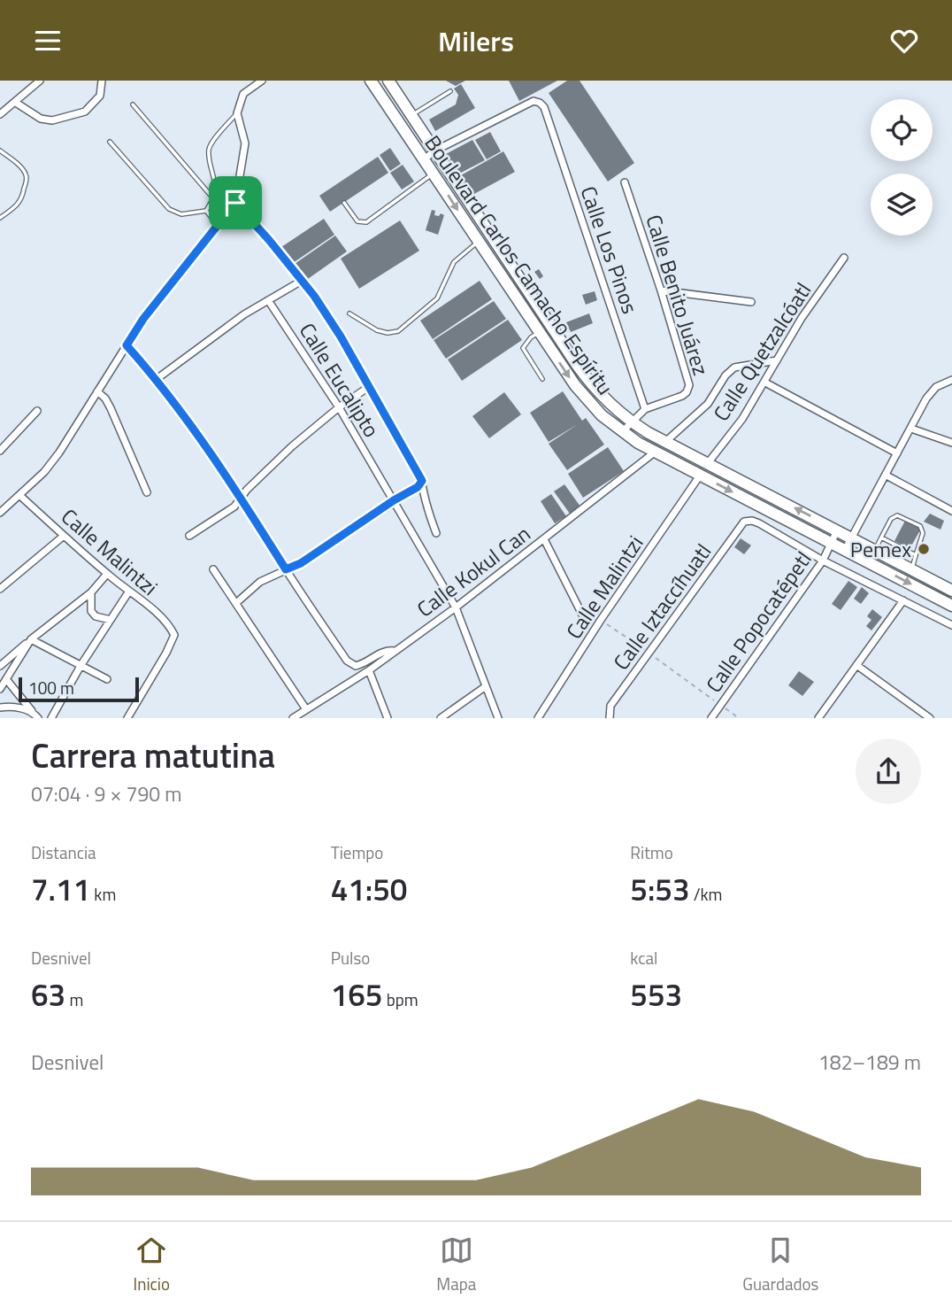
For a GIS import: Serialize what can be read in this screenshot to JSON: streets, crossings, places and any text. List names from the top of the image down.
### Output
{
  "streets": {
    "main road": ["Boulevard Carlos Camacho Espíritu"],
    "street": [
      "Calle Los Pinos",
      "Calle Benito Juárez",
      "Calle Quetzalcóatl",
      "Calle Eucalipto",
      "Calle Malintzi",
      "Calle Kokul Can",
      "Calle Iztaccíhuatl",
      "Calle Popocatépetl"
    ]
  },
  "crossings": [
    ["Calle Los Pinos", "Boulevard Carlos Camacho Espíritu"],
    ["Calle Los Pinos", "Calle Benito Juárez"],
    ["Boulevard Carlos Camacho Espíritu", "Calle Benito Juárez"],
    ["Boulevard Carlos Camacho Espíritu", "Calle Quetzalcóatl"],
    ["Boulevard Carlos Camacho Espíritu", "Calle Malintzi"],
    ["Boulevard Carlos Camacho Espíritu", "Calle Kokul Can"],
    ["Boulevard Carlos Camacho Espíritu", "Calle Popocatépetl"],
    ["Calle Quetzalcóatl", "Calle Kokul Can"],
    ["Calle Eucalipto", "Calle Kokul Can"],
    ["Calle Iztaccíhuatl", "Calle Popocatépetl"]
  ],
  "places": ["Pemex"],
  "scale_bar": "100 m",
  "page": {
    "header": "Milers",
    "scale": "100 m",
    "heading": ["Carrera matutina", "07:04 · 9 × 790 m"],
    "stats": [
      ["Distancia", "7.11 km"],
      ["Tiempo", "41:50"],
      ["Ritmo", "5:53 /km"],
      ["Desnivel", "63 m"],
      ["Pulso", "165 bpm"],
      ["kcal", "553"]
    ],
    "chart": ["Desnivel", "182–189 m"],
    "tabs": ["Inicio", "Mapa", "Guardados"]
  }
}
